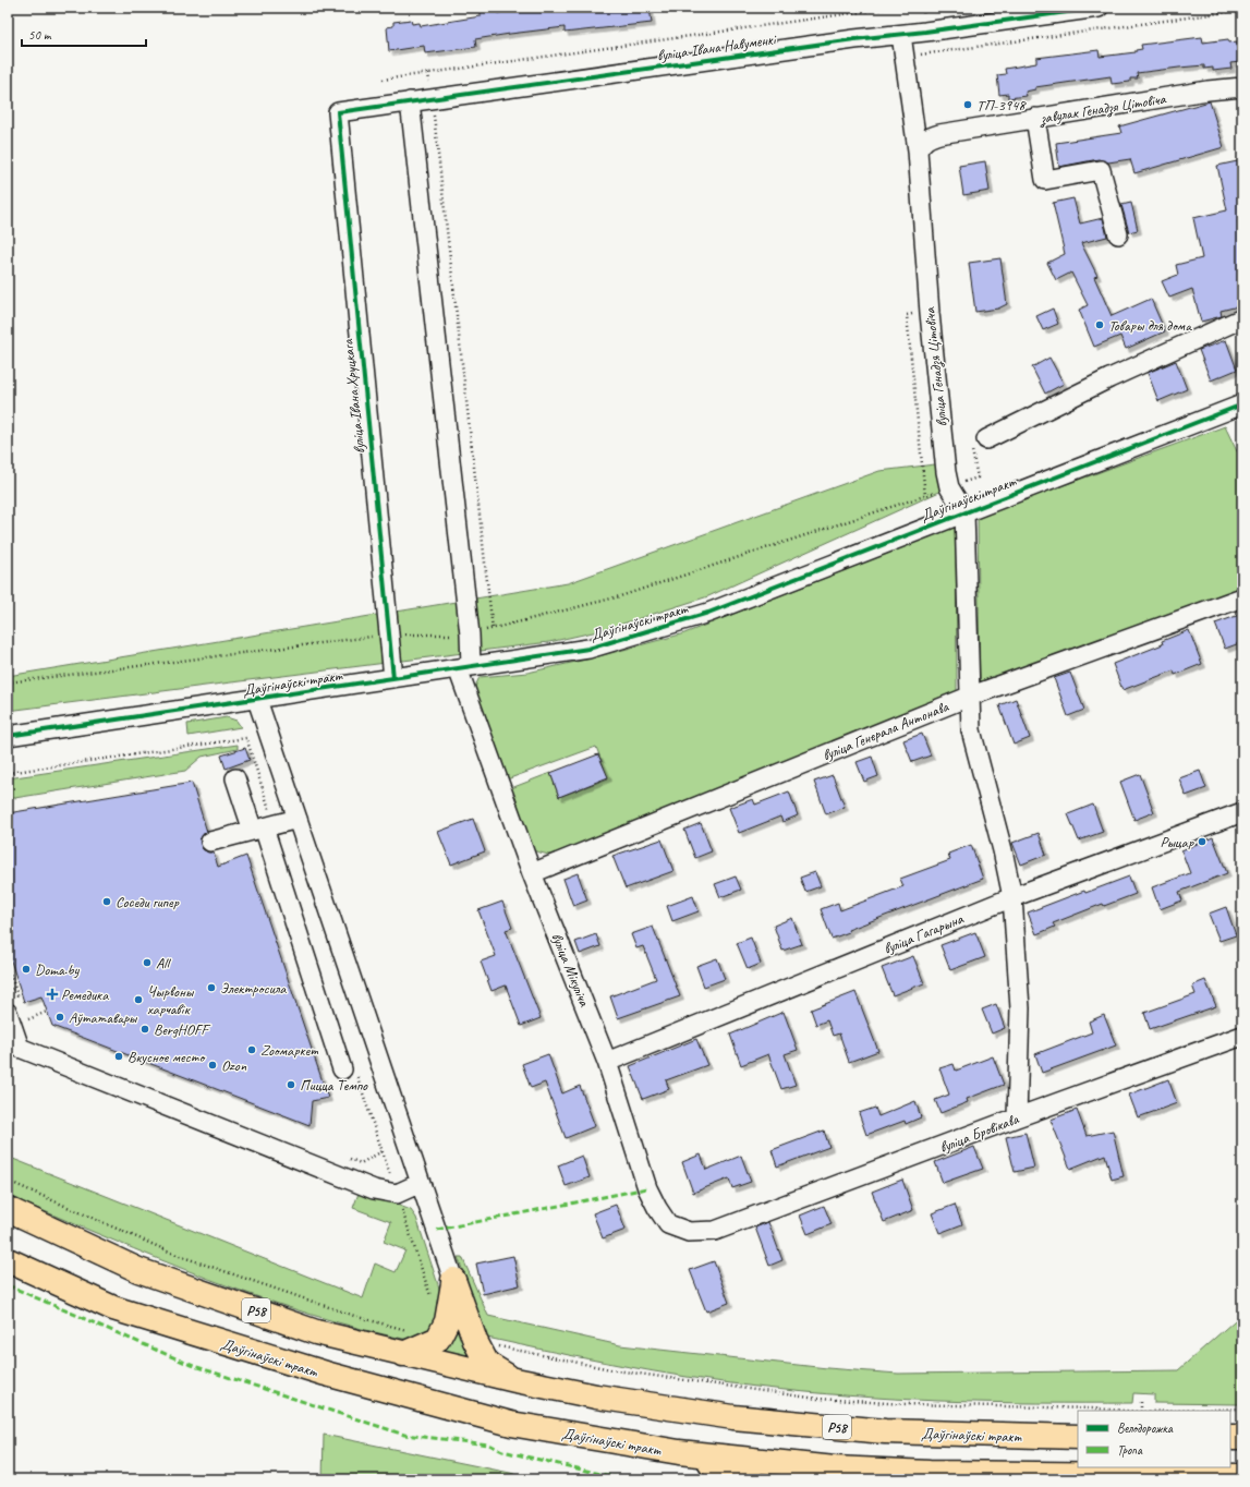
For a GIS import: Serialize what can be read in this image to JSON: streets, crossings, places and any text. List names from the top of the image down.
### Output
{
  "streets": {
    "main road": ["Даўгінаўскі тракт", "Р58"],
    "street": [
      "вуліца Івана Навуменкі",
      "завулак Генадзя Цітовіча",
      "вуліца Генадзя Цітовіча",
      "вуліца Івана Хруцкага",
      "вуліца Генерала Антонава",
      "вуліца Гагарына",
      "вуліца Мікуліча",
      "вуліца Бровікава"
    ]
  },
  "crossings": [
    ["вуліца Івана Навуменкі", "вуліца Генадзя Цітовіча"],
    ["вуліца Івана Навуменкі", "вуліца Івана Хруцкага"],
    ["вуліца Івана Навуменкі", "вуліца Мікуліча"],
    ["завулак Генадзя Цітовіча", "вуліца Генадзя Цітовіча"],
    ["вуліца Генадзя Цітовіча", "Даўгінаўскі тракт"],
    ["вуліца Івана Хруцкага", "Даўгінаўскі тракт"],
    ["Даўгінаўскі тракт", "вуліца Мікуліча"],
    ["вуліца Генерала Антонава", "вуліца Мікуліча"],
    ["вуліца Гагарына", "вуліца Мікуліча"],
    ["вуліца Мікуліча", "вуліца Бровікава"]
  ],
  "places": {
    "other": [
      "ТП-3948",
      "Товары для дома",
      "Рыцар",
      "Соседи гипер",
      "All",
      "Doma.by",
      "Электросила",
      "Чырвоны харчавік",
      "Аўтатавары",
      "BergHOFF",
      "Zooмаркет",
      "Вкусное место",
      "Ozon",
      "Пицца Темпо"
    ],
    "health": ["Ремедика"]
  },
  "legend": ["Велодорожка", "Тропа"],
  "scale_bar": "50 m"
}
